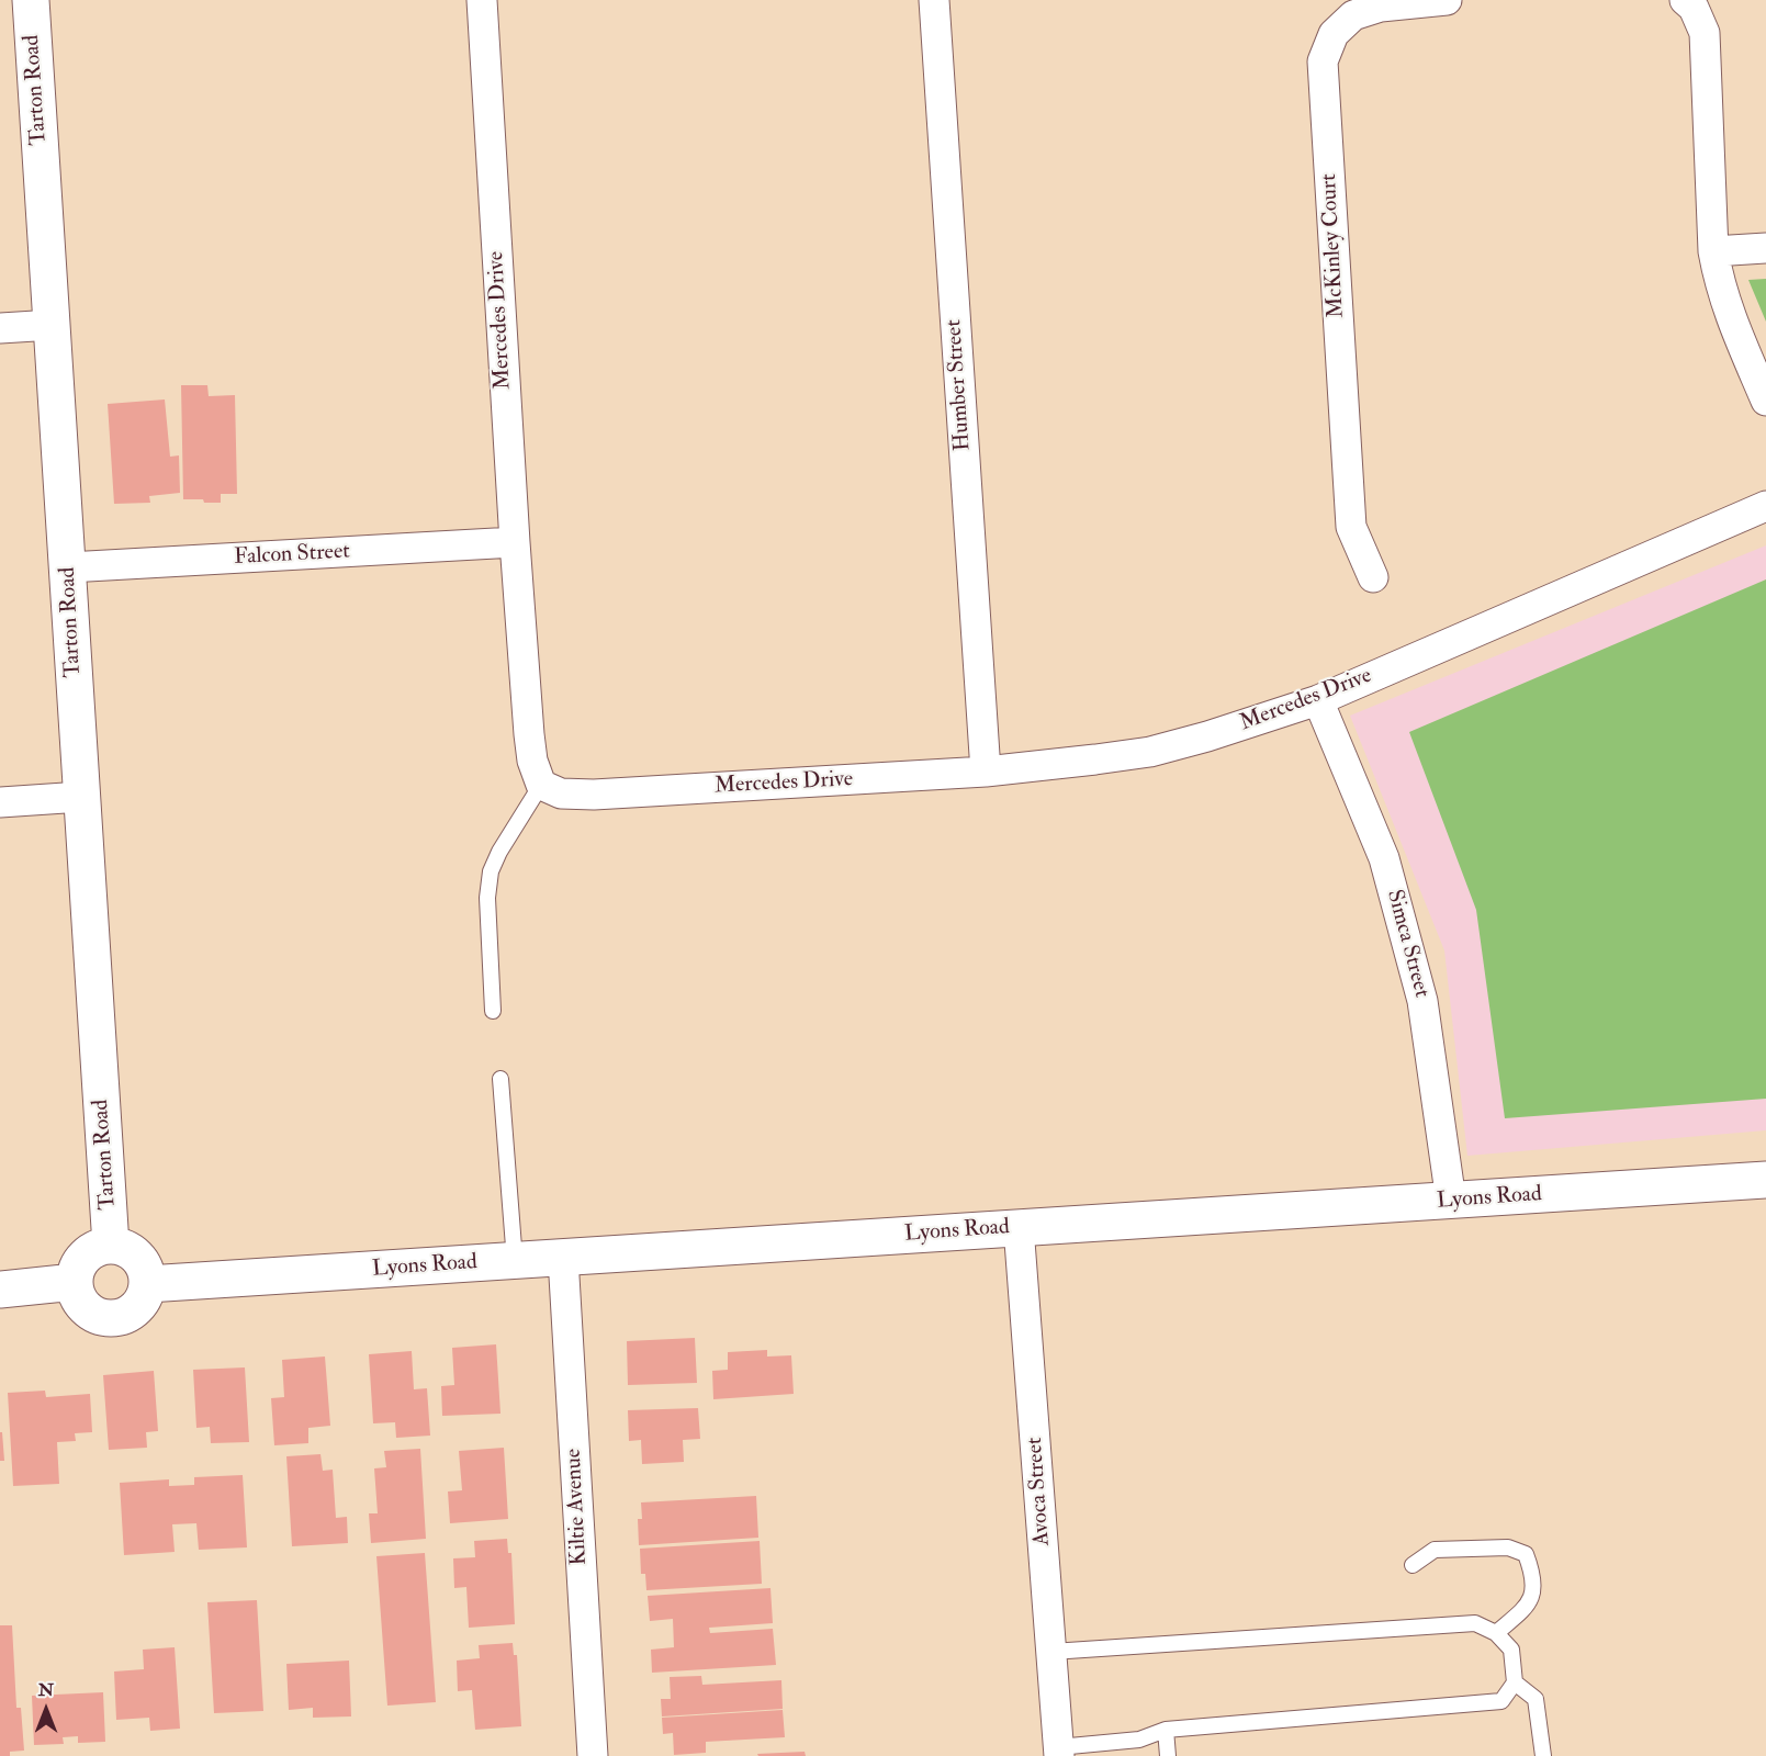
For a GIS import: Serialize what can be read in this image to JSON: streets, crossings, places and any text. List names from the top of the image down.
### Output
{
  "streets": {
    "street": [
      "Tarton Road",
      "McKinley Court",
      "Mercedes Drive",
      "Humber Street",
      "Falcon Street",
      "Simca Street",
      "Lyons Road",
      "Avoca Street",
      "Kiltie Avenue"
    ]
  },
  "crossings": [
    ["Tarton Road", "Falcon Street"],
    ["Tarton Road", "Lyons Road"],
    ["Mercedes Drive", "Humber Street"],
    ["Mercedes Drive", "Falcon Street"],
    ["Mercedes Drive", "Simca Street"],
    ["Simca Street", "Lyons Road"],
    ["Lyons Road", "Avoca Street"],
    ["Lyons Road", "Kiltie Avenue"]
  ],
  "north": "top"
}
